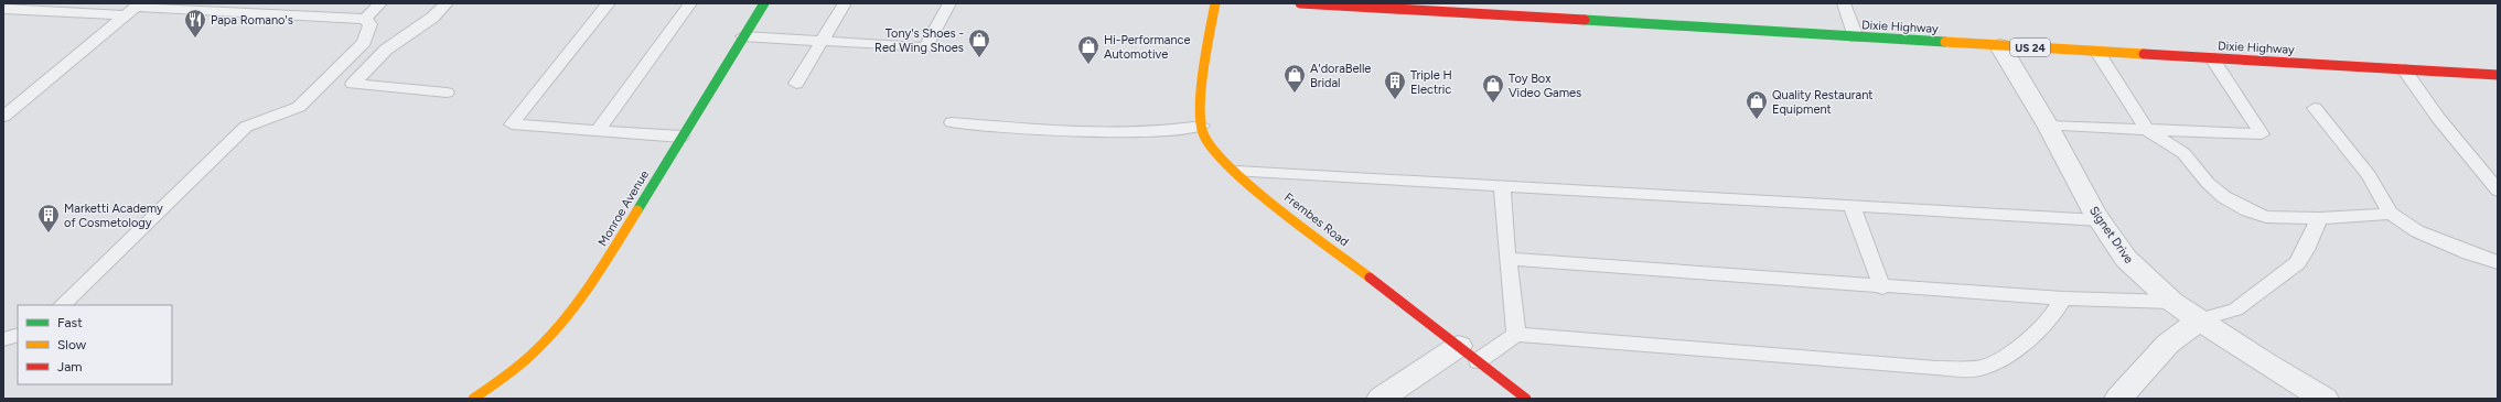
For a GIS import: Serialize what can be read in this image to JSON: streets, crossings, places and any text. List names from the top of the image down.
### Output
{
  "streets": {
    "main road": [
      "Dixie Highway",
      "US 24",
      "Monroe Avenue",
      "Frembes Road"
    ],
    "street": ["Signet Drive"]
  },
  "crossings": [
    ["Dixie Highway", "Signet Drive"]
  ],
  "places": {
    "restaurant": ["Papa Romano's"],
    "shop": [
      "Tony's Shoes - Red Wing Shoes",
      "Hi-Performance Automotive",
      "A'doraBelle Bridal",
      "Toy Box Video Games",
      "Quality Restaurant Equipment"
    ],
    "building": ["Triple H Electric", "Marketti Academy of Cosmetology"]
  },
  "legend": ["Fast", "Slow", "Jam"]
}
